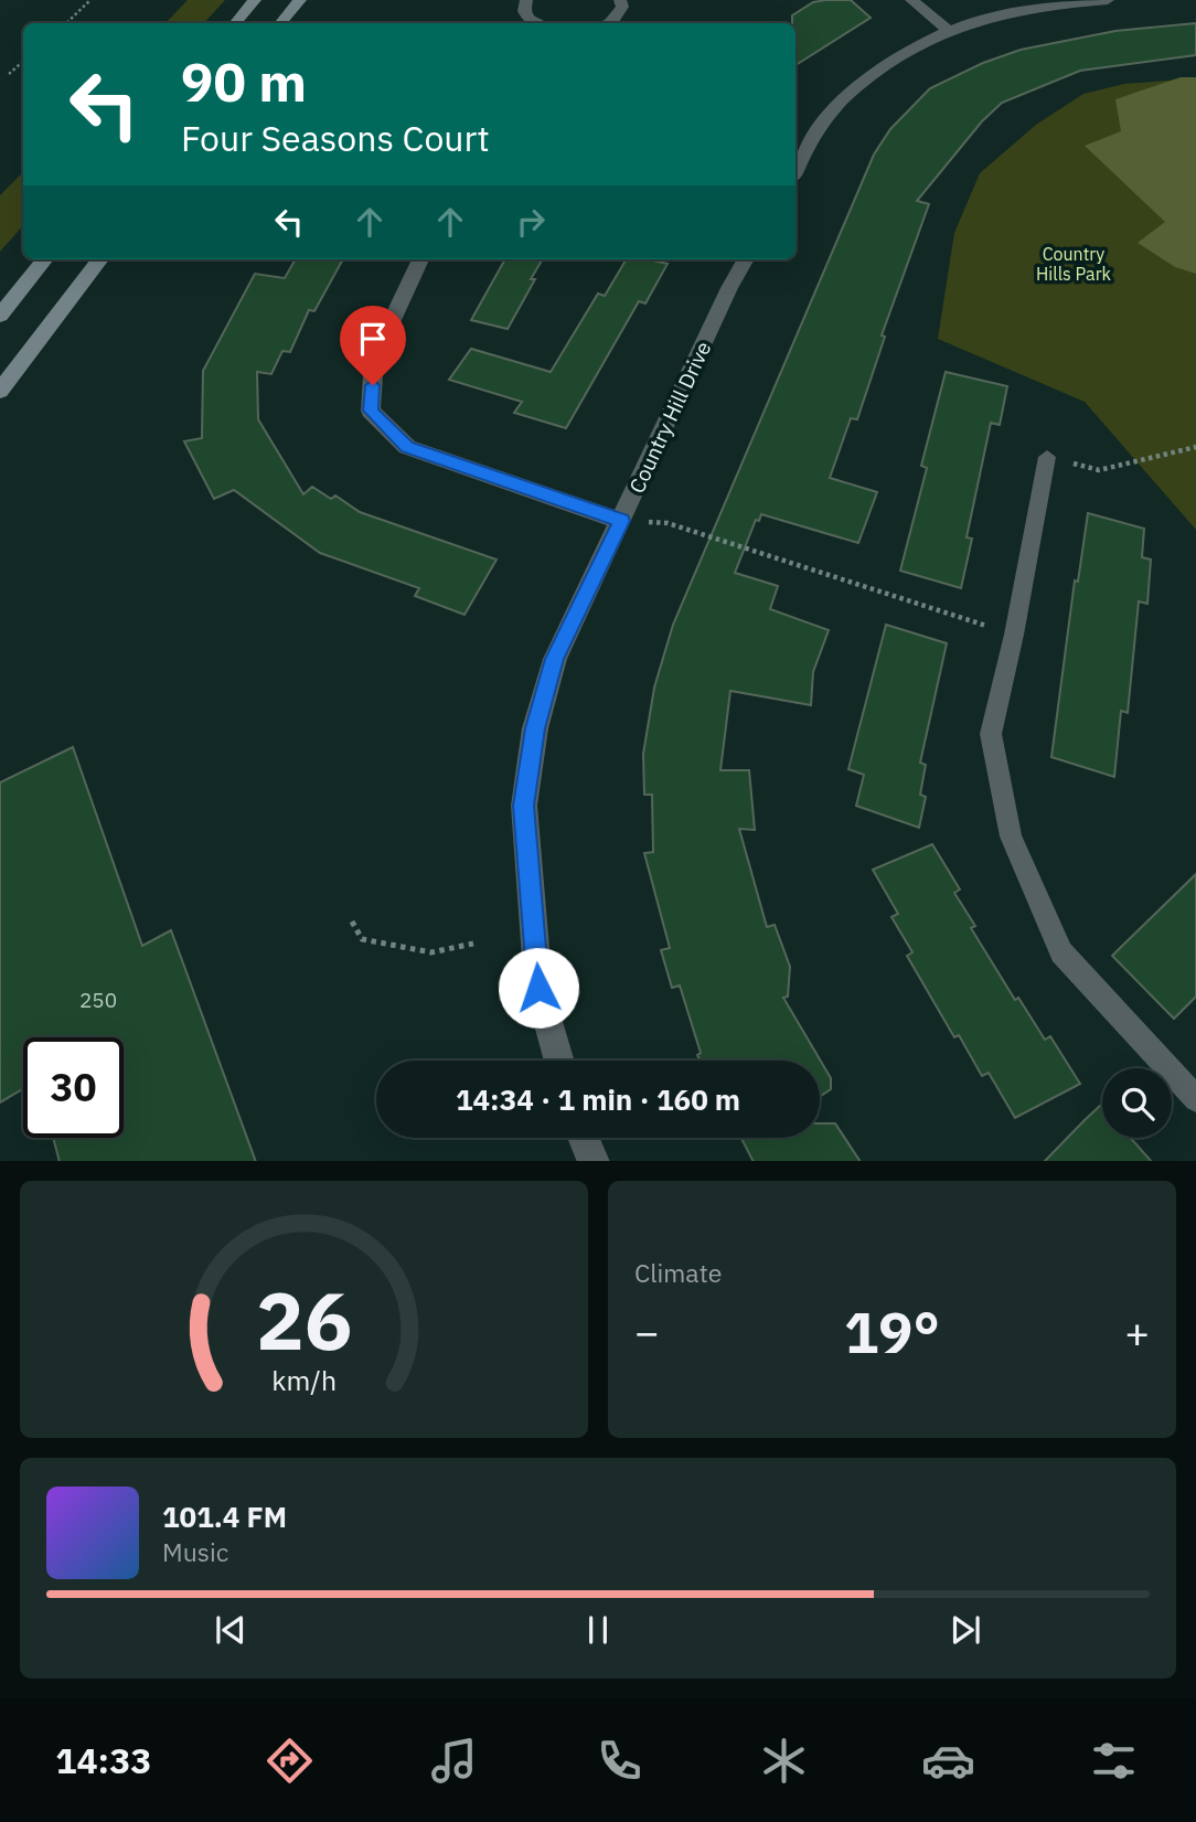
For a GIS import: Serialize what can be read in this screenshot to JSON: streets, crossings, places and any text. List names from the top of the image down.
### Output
{
  "streets": {
    "street": ["Country Hill Drive"]
  },
  "parks": ["Country Hills Park"],
  "house_numbers": ["250"],
  "page": {
    "turn": ["90 m", "Four Seasons Court"],
    "limit": "30",
    "trip": "14:34 · 1 min · 160 m",
    "tile": "Climate",
    "heat": ["−", "19°", "+"],
    "song": ["101.4 FM", "Music"],
    "tabs": "14:33",
    "gauge": ["26", "km/h"]
  }
}
